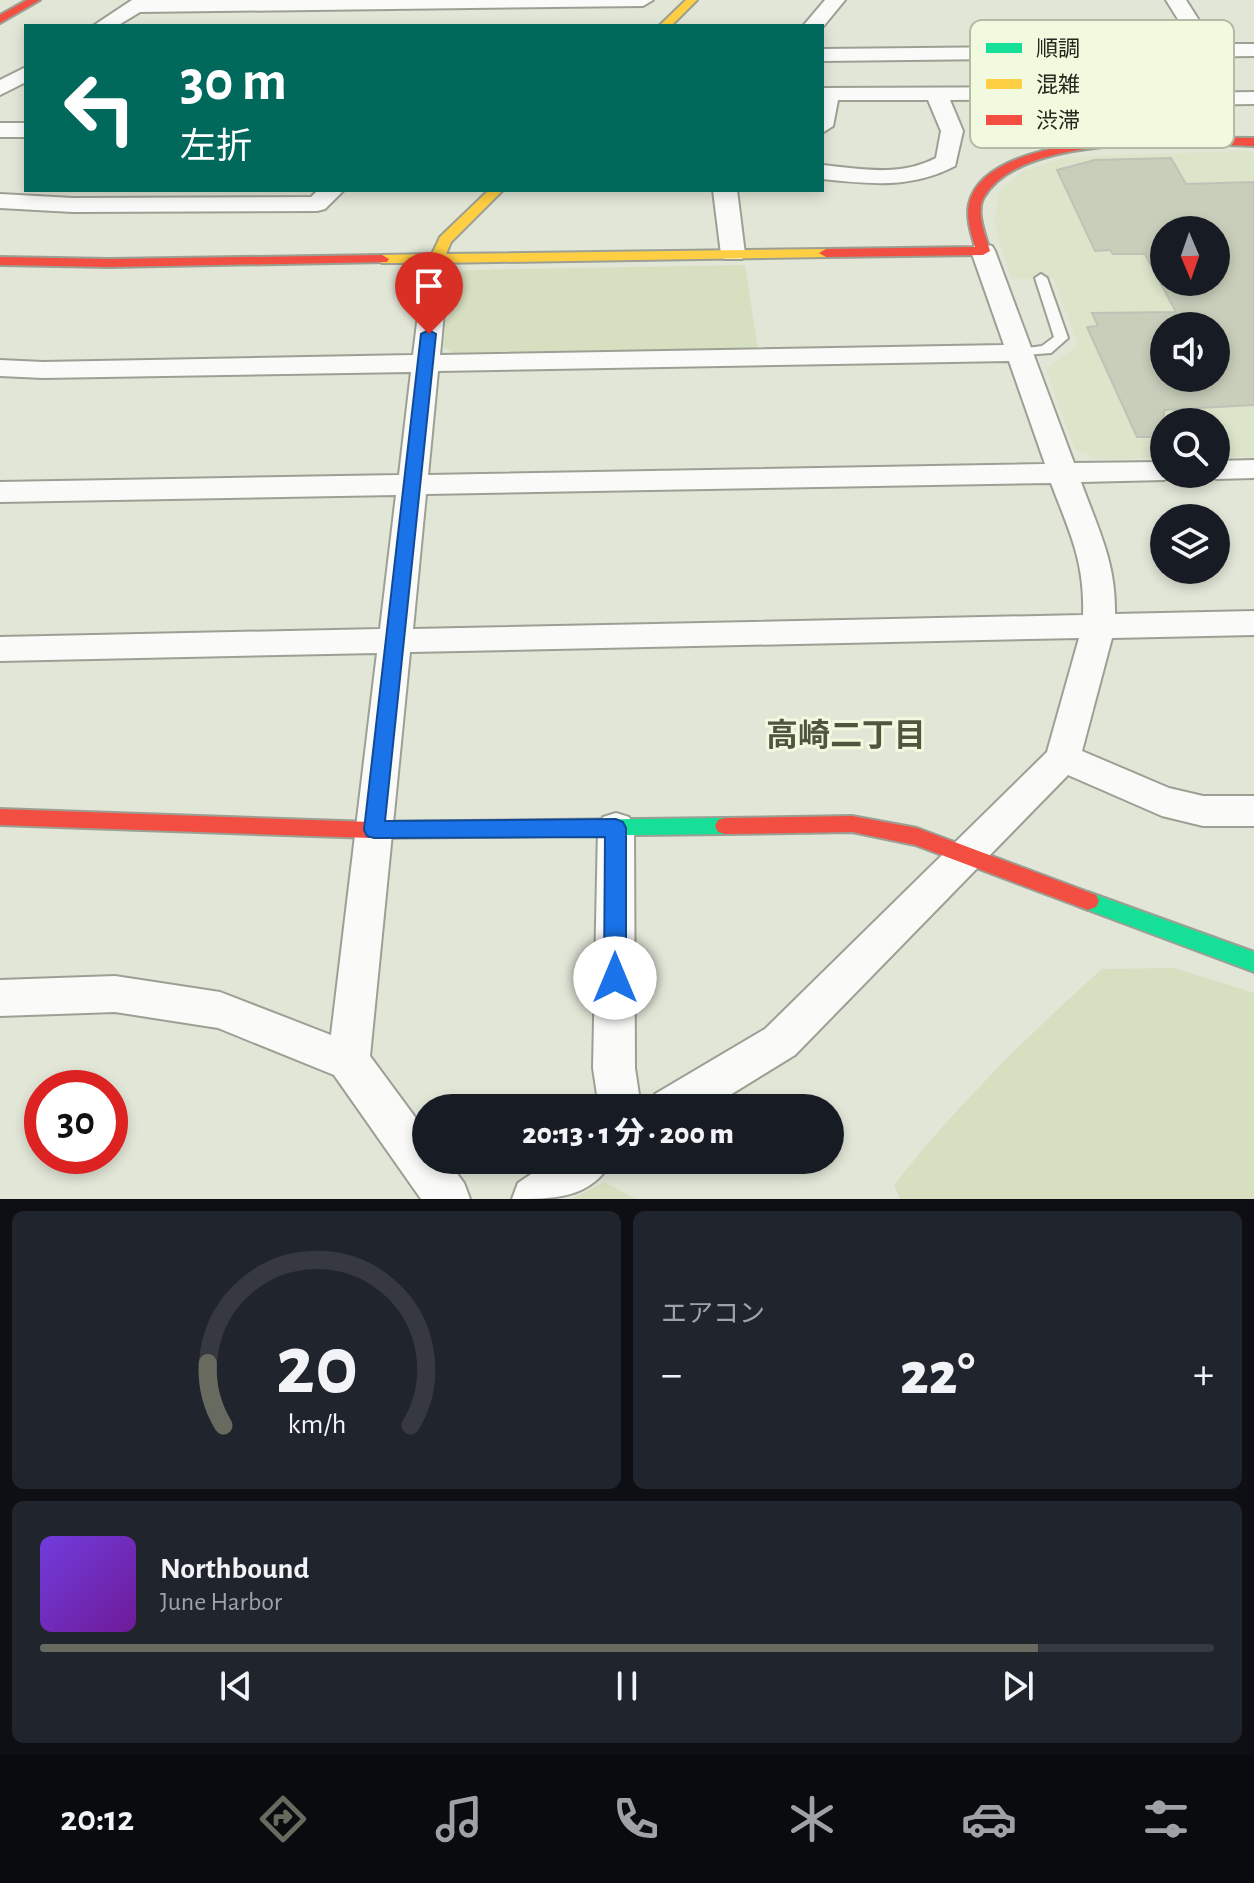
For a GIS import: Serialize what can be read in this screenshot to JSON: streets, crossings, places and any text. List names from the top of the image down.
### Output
{
  "districts": ["高崎二丁目"],
  "legend": ["順調", "混雑", "渋滞"],
  "north": "bottom",
  "page": {
    "turn": ["30 m", "左折"],
    "limit": "30",
    "trip": "20:13 · 1 分 · 200 m",
    "tile": "エアコン",
    "heat": ["−", "22°", "+"],
    "song": ["Northbound", "June Harbor"],
    "tabs": "20:12",
    "gauge": ["20", "km/h"]
  }
}
